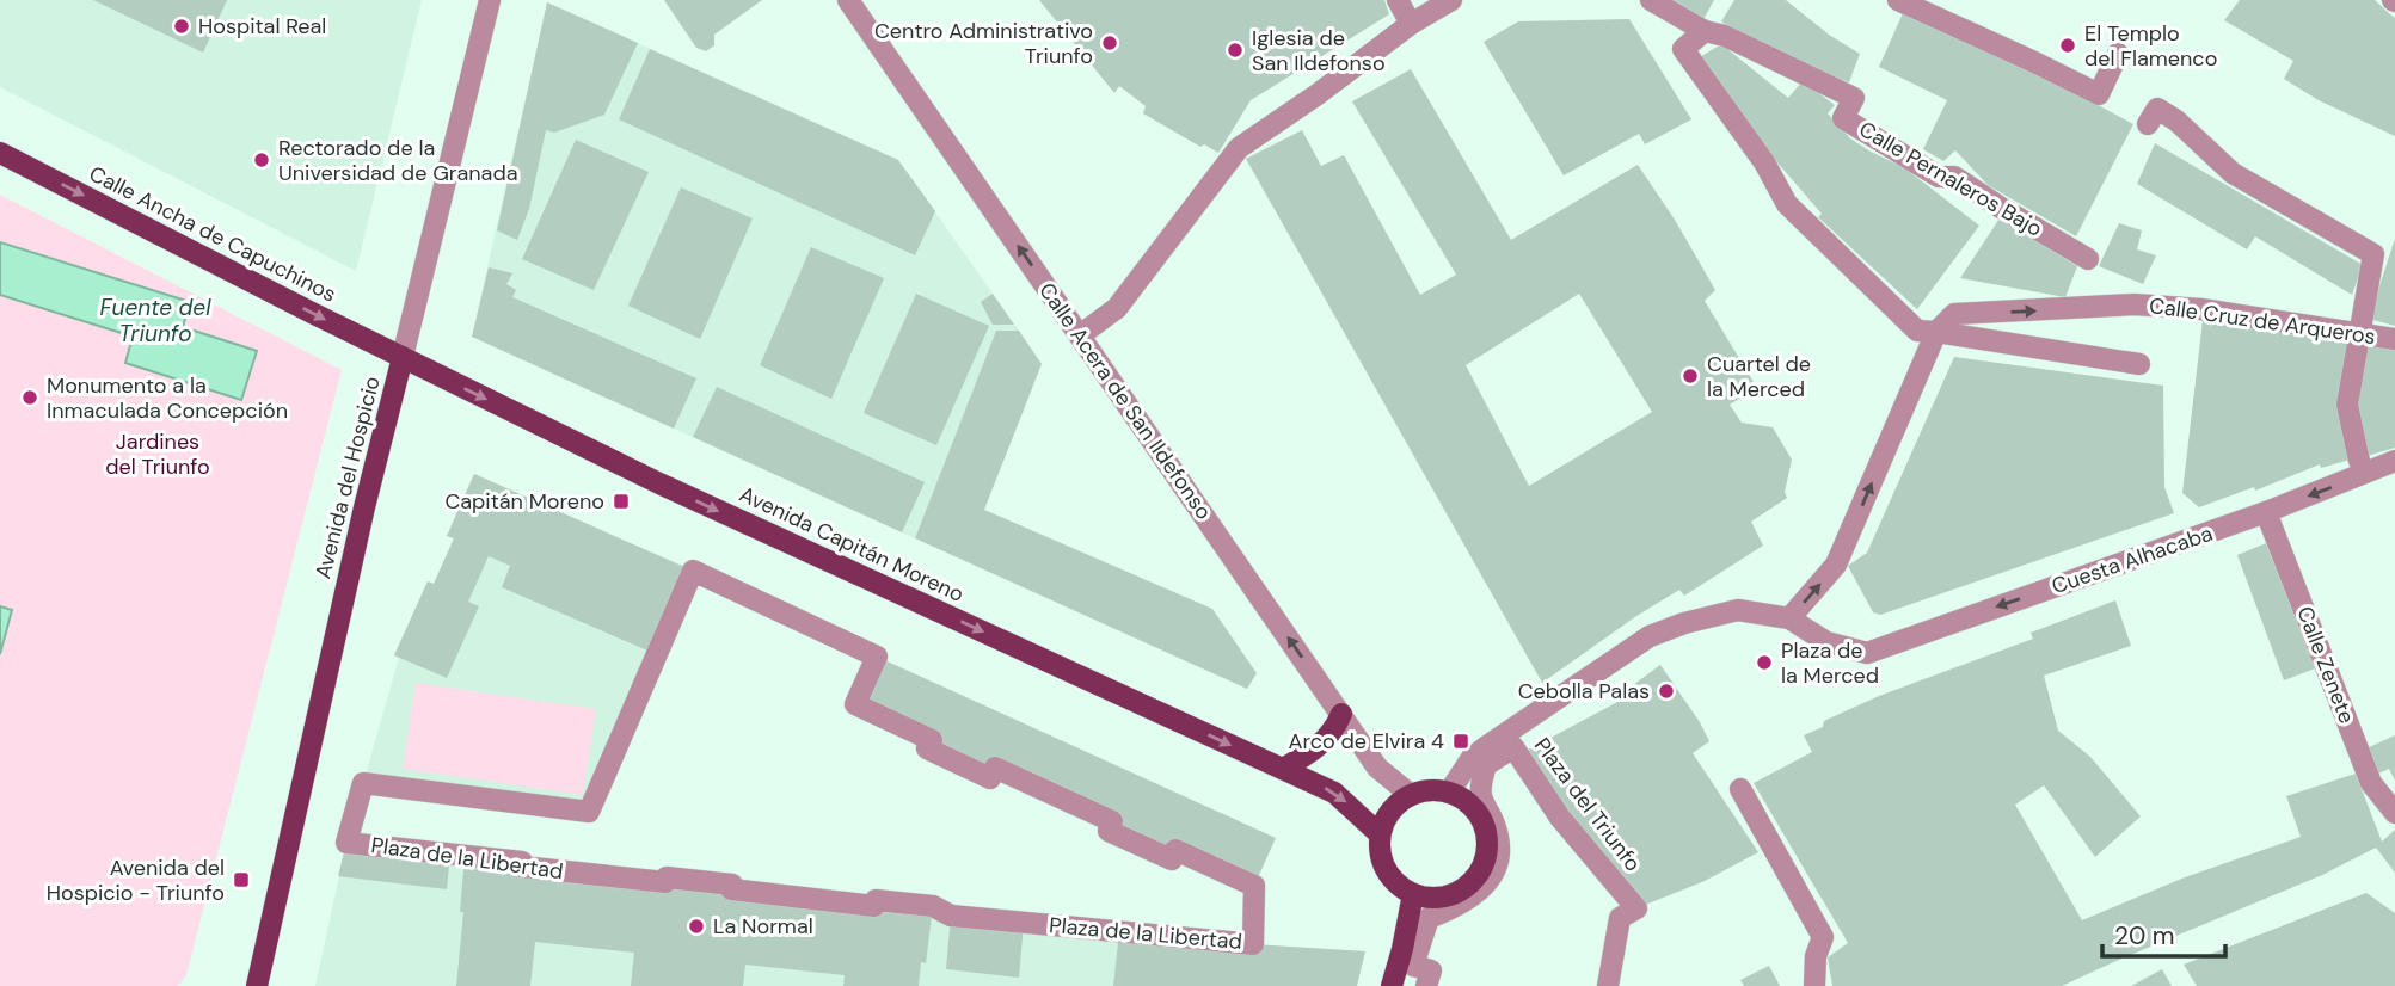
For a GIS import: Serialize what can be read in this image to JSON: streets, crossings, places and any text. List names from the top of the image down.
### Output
{
  "streets": {
    "main road": ["Calle Ancha de Capuchinos", "Avenida del Hospicio", "Avenida Capitán Moreno"],
    "street": [
      "Calle Pernaleros Bajo",
      "Calle Cruz de Arqueros",
      "Calle Acera de San Ildefonso",
      "Cuesta Alhacaba",
      "Calle Zenete",
      "Plaza del Triunfo",
      "Plaza de la Libertad"
    ]
  },
  "crossings": [
    ["Calle Ancha de Capuchinos", "Avenida del Hospicio"],
    ["Calle Ancha de Capuchinos", "Avenida Capitán Moreno"],
    ["Calle Acera de San Ildefonso", "Avenida Capitán Moreno"],
    ["Avenida del Hospicio", "Avenida Capitán Moreno"],
    ["Cuesta Alhacaba", "Calle Zenete"]
  ],
  "one_way": [
    "Calle Ancha de Capuchinos",
    "Calle Acera de San Ildefonso",
    "Avenida Capitán Moreno",
    "Cuesta Alhacaba"
  ],
  "water": ["Fuente del Triunfo"],
  "parks": ["Jardines del Triunfo"],
  "places": {
    "other": [
      "Hospital Real",
      "Centro Administrativo Triunfo",
      "El Templo del Flamenco",
      "Iglesia de San Ildefonso",
      "Rectorado de la Universidad de Granada",
      "Cuartel de la Merced",
      "Monumento a la Inmaculada Concepción",
      "Plaza de la Merced",
      "Cebolla Palas",
      "La Normal"
    ],
    "transit": ["Capitán Moreno", "Arco de Elvira 4", "Avenida del Hospicio - Triunfo"]
  },
  "scale_bar": "20 m"
}
